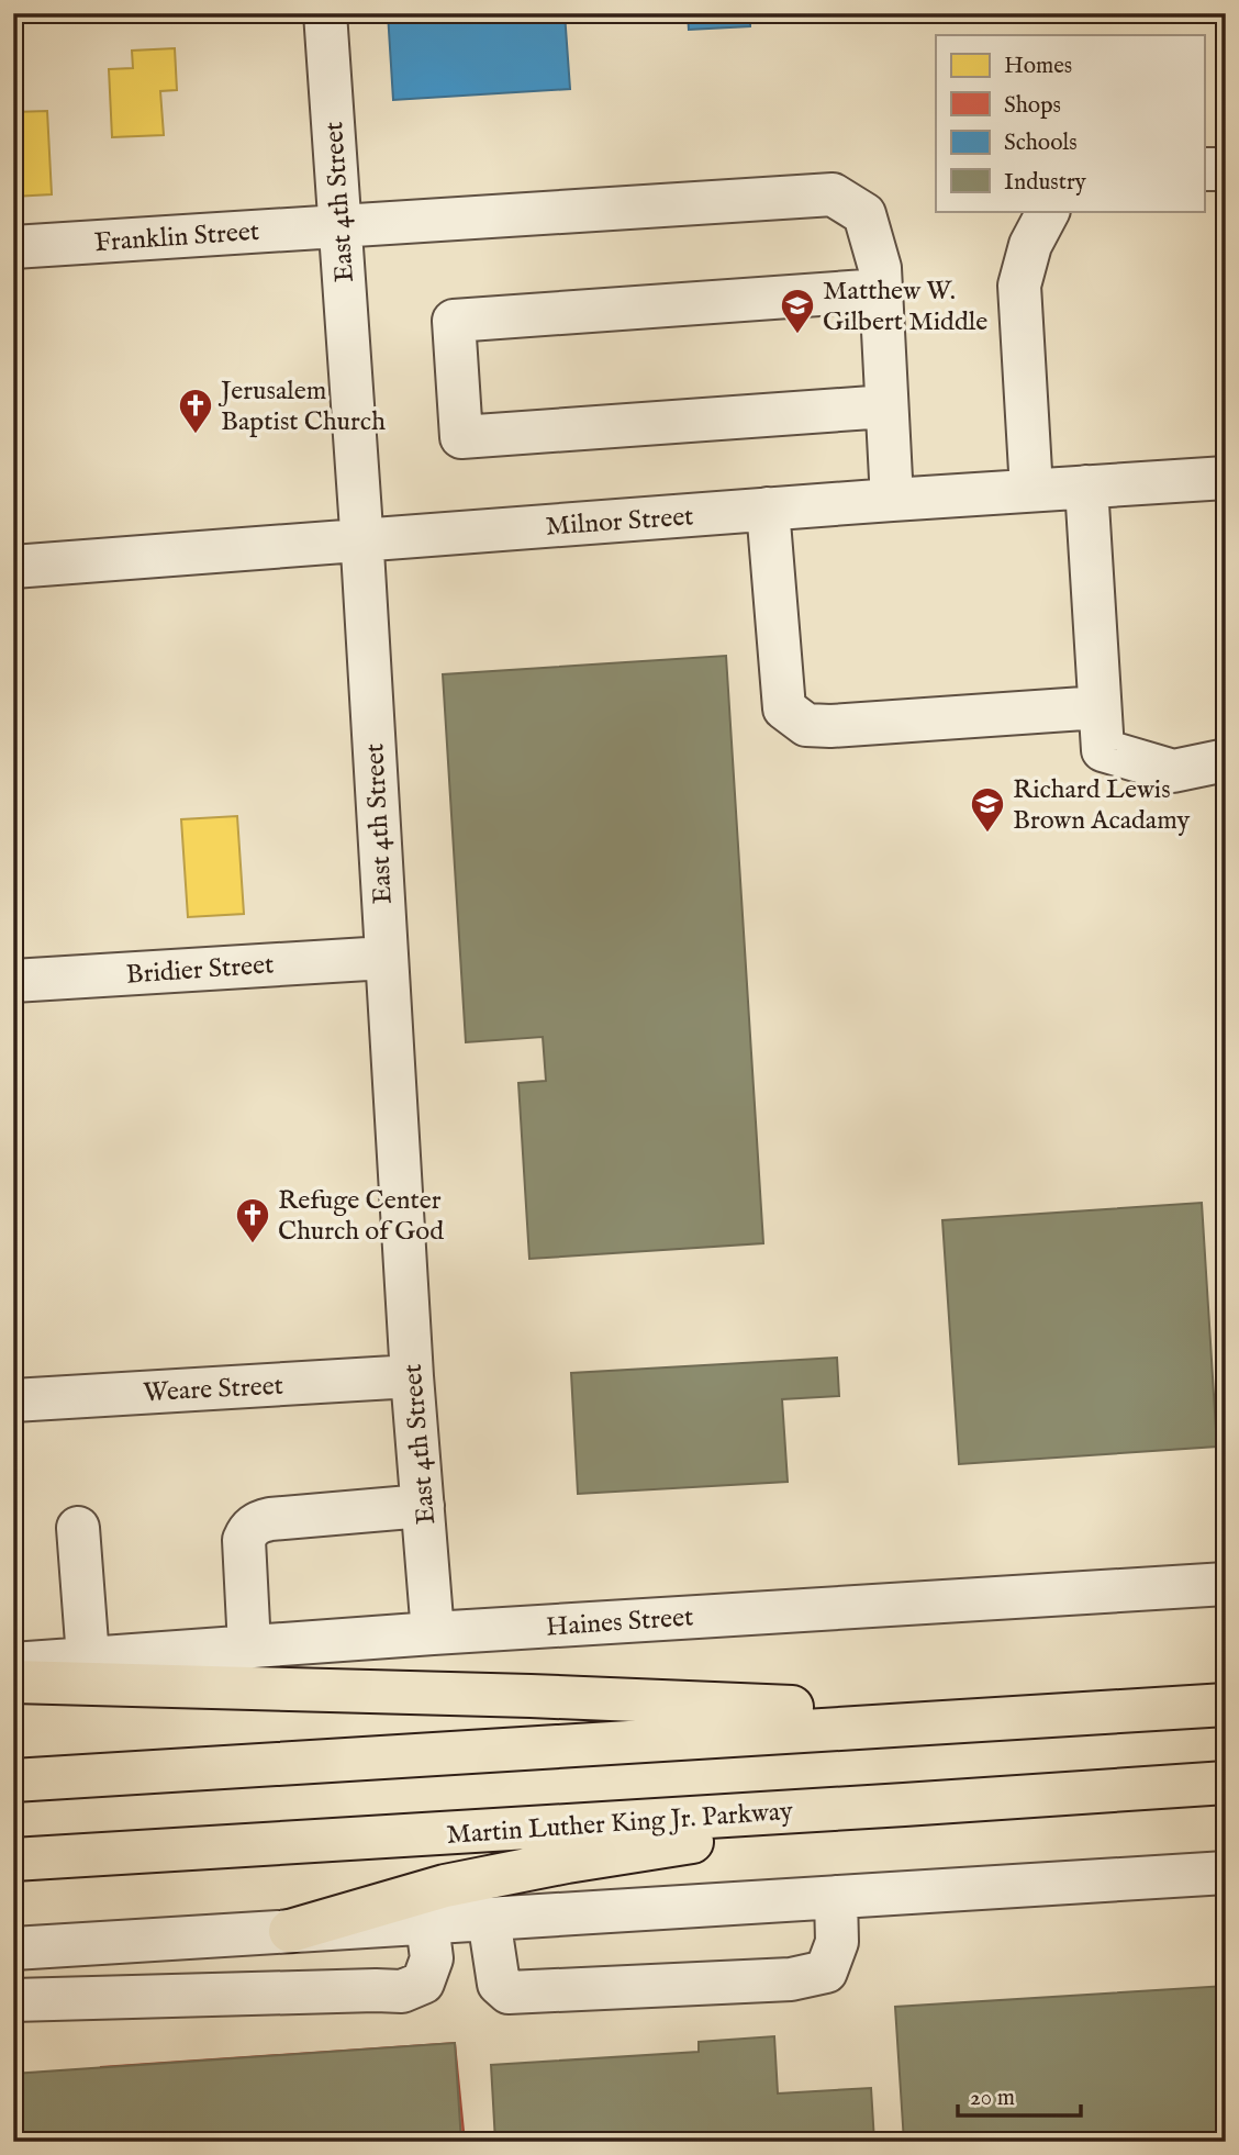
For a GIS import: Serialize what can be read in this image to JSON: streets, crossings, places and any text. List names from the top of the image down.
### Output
{
  "streets": {
    "highway": ["Martin Luther King Jr. Parkway"],
    "street": [
      "East 4th Street",
      "Franklin Street",
      "Milnor Street",
      "Bridier Street",
      "Weare Street",
      "Haines Street"
    ]
  },
  "crossings": [
    ["East 4th Street", "Franklin Street"],
    ["East 4th Street", "Milnor Street"],
    ["East 4th Street", "Bridier Street"],
    ["East 4th Street", "Weare Street"],
    ["East 4th Street", "Haines Street"],
    ["Franklin Street", "Milnor Street"]
  ],
  "places": {
    "school or university": ["Matthew W. Gilbert Middle", "Richard Lewis Brown Acadamy"],
    "church": ["Jerusalem Baptist Church", "Refuge Center Church of God"]
  },
  "legend": [
    "Homes",
    "Shops",
    "Schools",
    "Industry"
  ],
  "scale_bar": "20 m"
}
